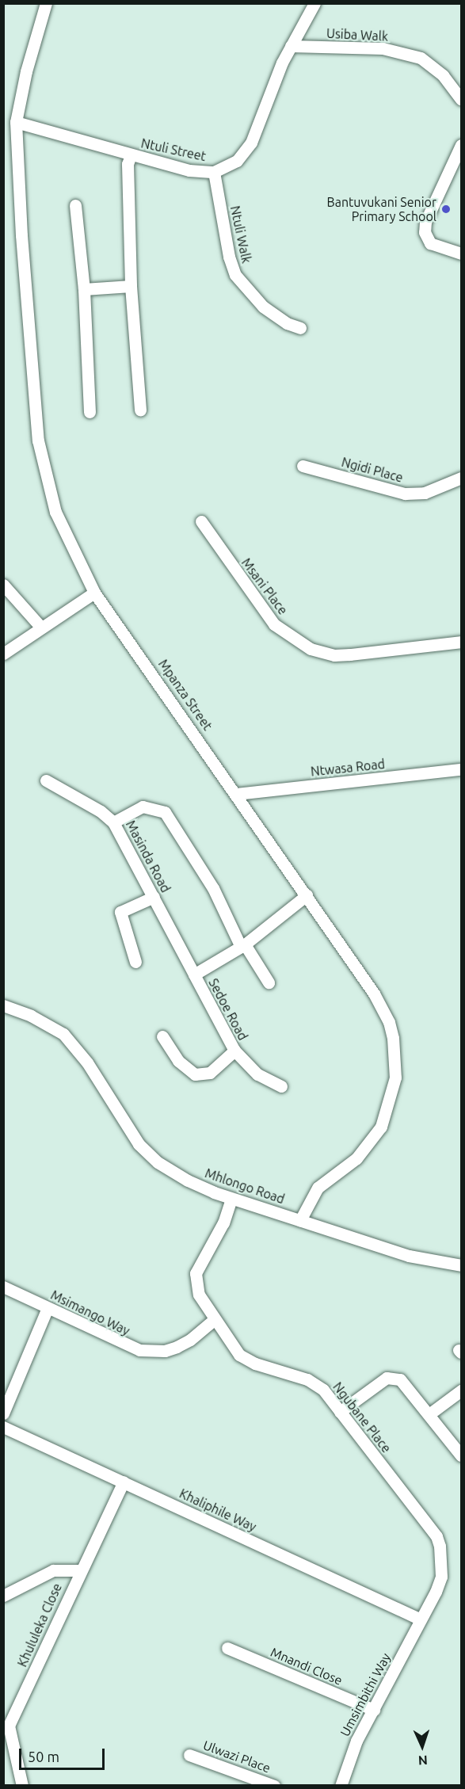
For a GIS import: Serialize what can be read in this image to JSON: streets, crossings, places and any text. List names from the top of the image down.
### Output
{
  "streets": {
    "street": [
      "Usiba Walk",
      "Ntuli Street",
      "Ntuli Walk",
      "Ngidi Place",
      "Msani Place",
      "Mpanza Street",
      "Ntwasa Road",
      "Masinda Road",
      "Sedoe Road",
      "Mhlongo Road",
      "Msimango Way",
      "Ngubane Place",
      "Khaliphile Way",
      "Khululeka Close",
      "Mnandi Close",
      "Umsimbithi Way",
      "Ulwazi Place"
    ]
  },
  "crossings": [
    ["Usiba Walk", "Ntuli Street"],
    ["Ntuli Street", "Ntuli Walk"],
    ["Ntuli Street", "Mpanza Street"],
    ["Mpanza Street", "Ntwasa Road"],
    ["Mpanza Street", "Sedoe Road"],
    ["Mpanza Street", "Mhlongo Road"],
    ["Masinda Road", "Sedoe Road"],
    ["Mhlongo Road", "Ngubane Place"],
    ["Msimango Way", "Ngubane Place"],
    ["Ngubane Place", "Khaliphile Way"],
    ["Ngubane Place", "Umsimbithi Way"],
    ["Khaliphile Way", "Khululeka Close"],
    ["Khaliphile Way", "Umsimbithi Way"],
    ["Mnandi Close", "Umsimbithi Way"]
  ],
  "places": ["Bantuvukani Senior Primary School"],
  "scale_bar": "50 m",
  "north": "bottom"
}
